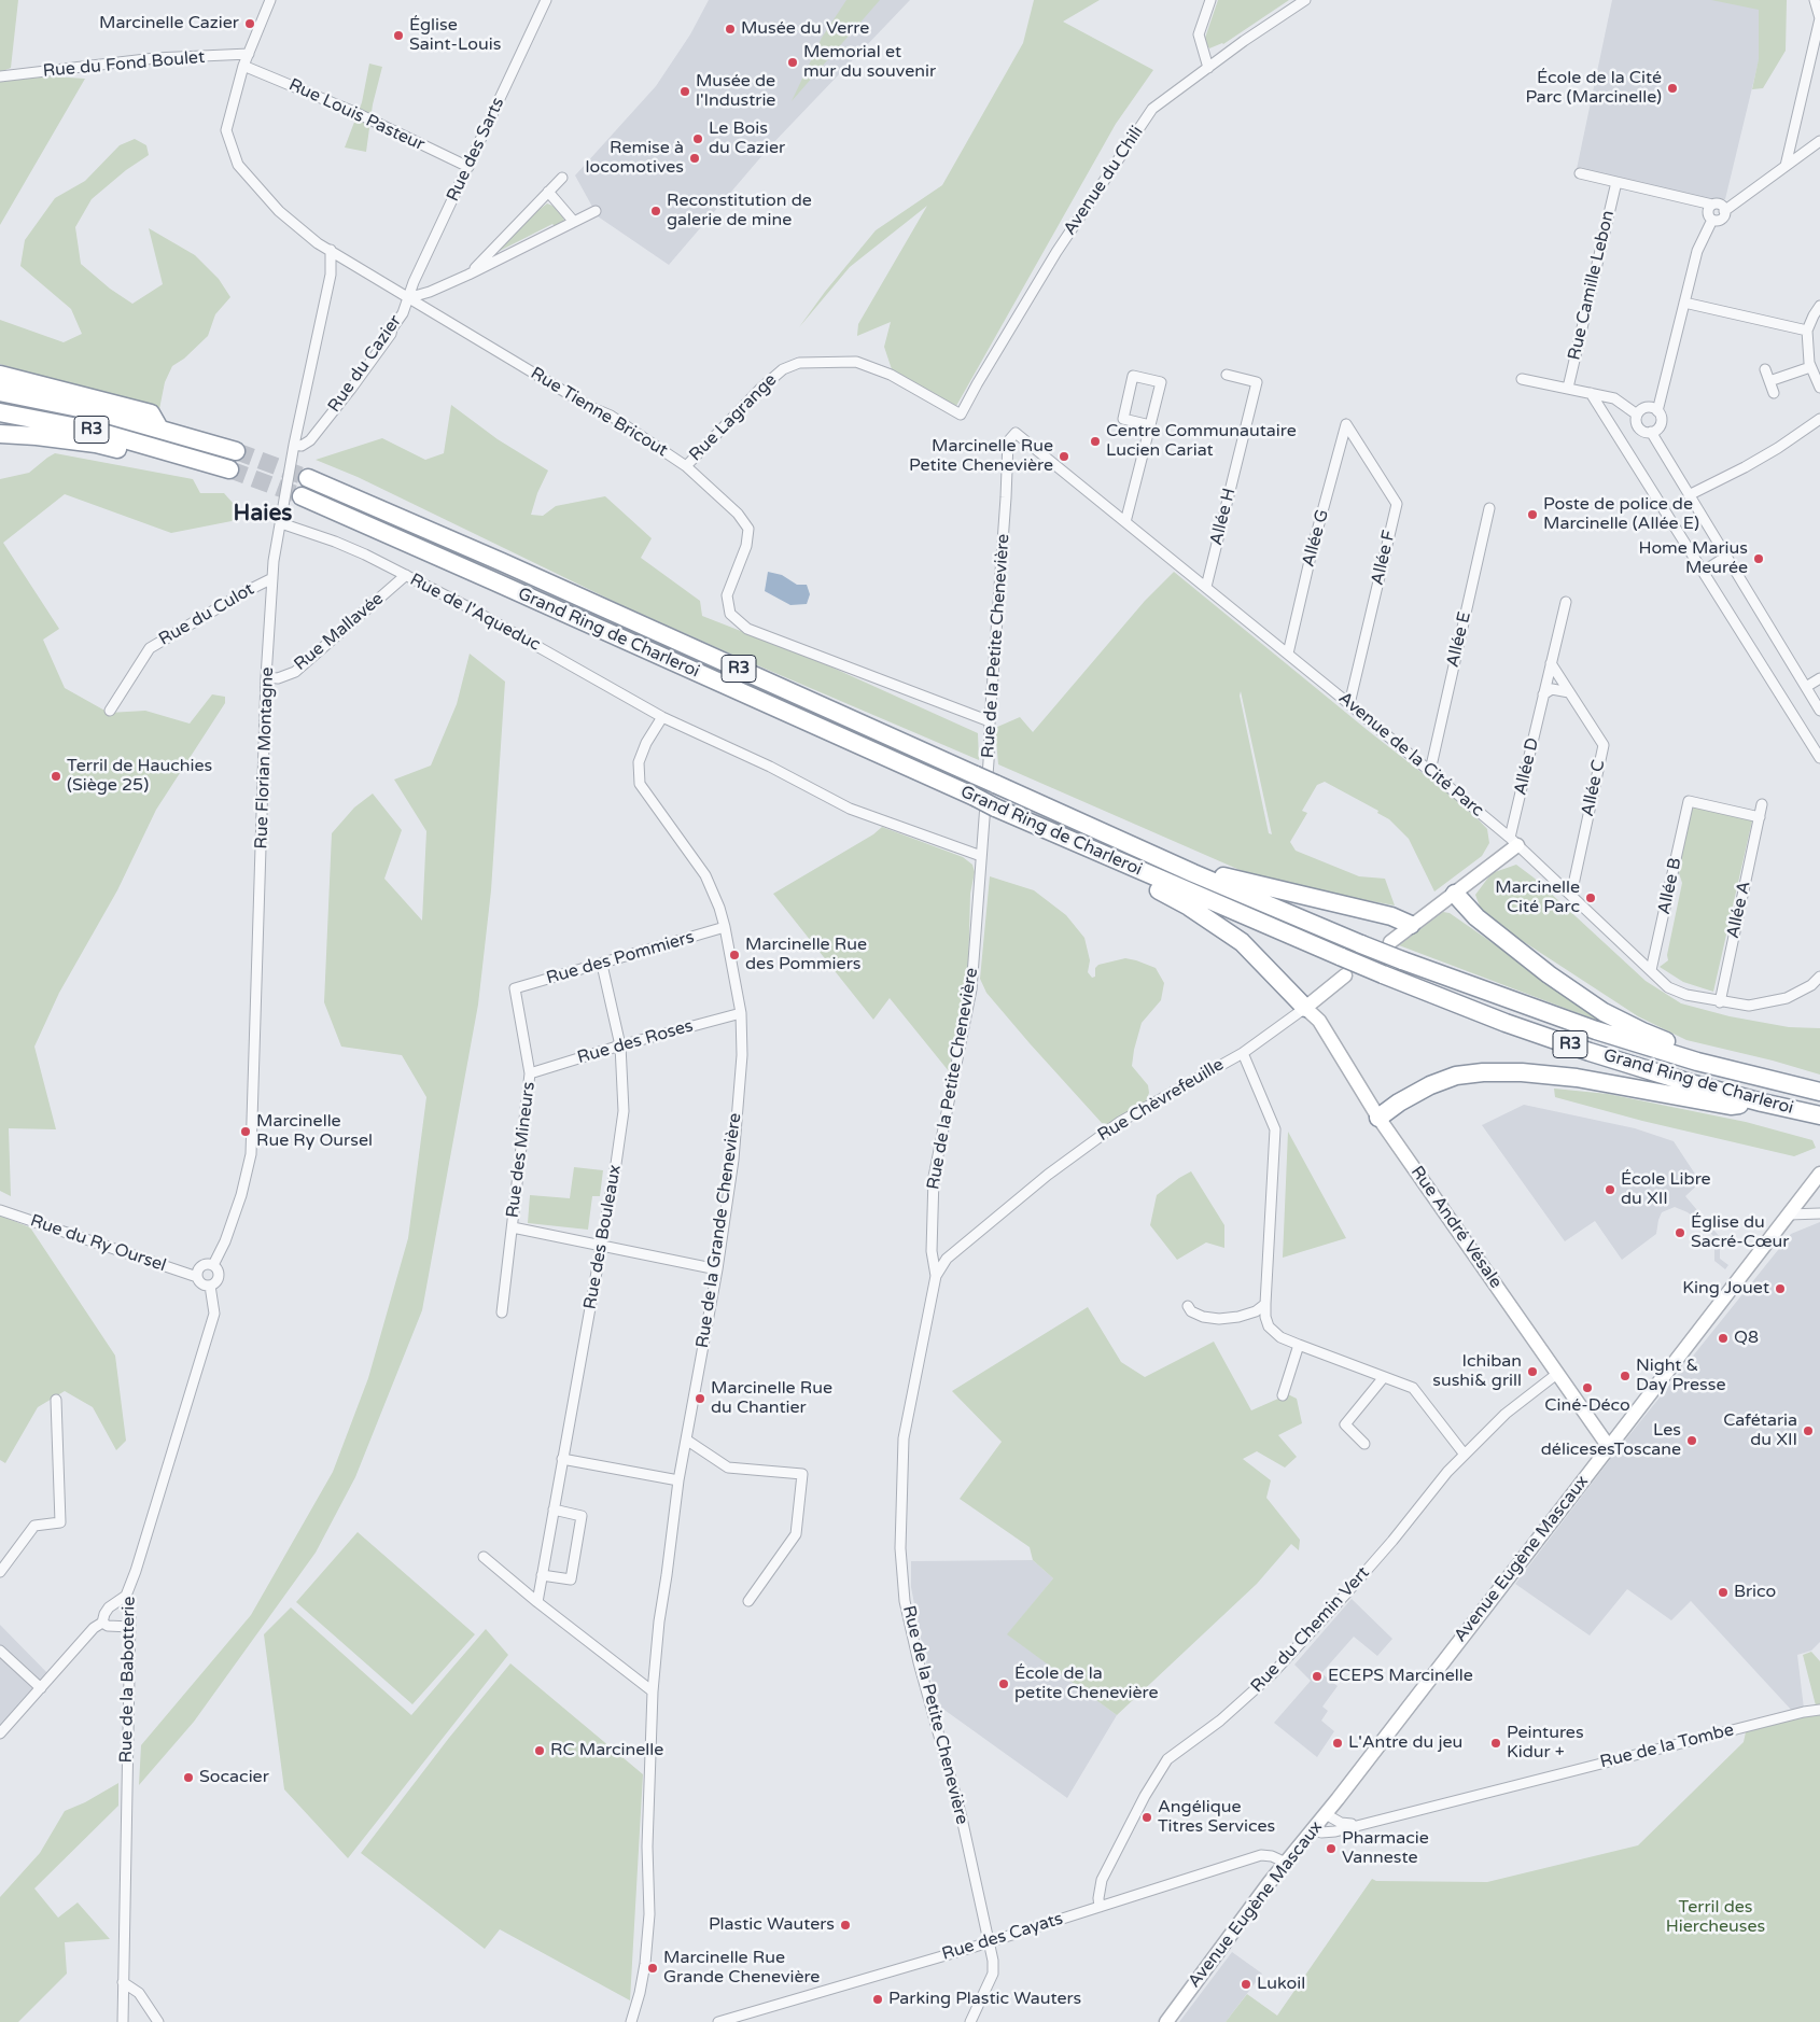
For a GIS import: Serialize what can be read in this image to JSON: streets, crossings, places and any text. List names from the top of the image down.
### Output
{
  "streets": {
    "highway": ["R3", "Grand Ring de Charleroi"],
    "main road": ["Rue Chèvrefeuille", "Rue André Vésale", "Avenue Eugène Mascaux"],
    "street": [
      "Rue du Fond Boulet",
      "Rue Louis Pasteur",
      "Rue des Sarts",
      "Avenue du Chili",
      "Rue Camille Lebon",
      "Rue du Cazier",
      "Rue Tienne Bricout",
      "Rue Lagrange",
      "Allée H",
      "Allée G",
      "Allée F",
      "Rue de l'Aqueduc",
      "Rue du Culot",
      "Rue Mallavée",
      "Allée E",
      "Rue de la Petite Chenevière",
      "Avenue de la Cité Parc",
      "Rue Florian Montagne",
      "Allée D",
      "Allée C",
      "Allée B",
      "Allée A",
      "Rue des Pommiers",
      "Rue des Roses",
      "Rue des Mineurs",
      "Rue de la Grande Chenevière",
      "Rue des Bouleaux",
      "Rue du Ry Oursel",
      "Rue du Chemin Vert",
      "Rue de la Babotterie",
      "Rue de la Tombe",
      "Rue des Cayats"
    ]
  },
  "crossings": [
    ["Rue du Fond Boulet", "Rue Tienne Bricout"],
    ["Rue Louis Pasteur", "Rue des Sarts"],
    ["Rue Louis Pasteur", "Rue Tienne Bricout"],
    ["Rue des Sarts", "Rue du Cazier"],
    ["Rue des Sarts", "Rue Tienne Bricout"],
    ["Avenue du Chili", "Rue Lagrange"],
    ["Rue du Cazier", "Rue Tienne Bricout"],
    ["Rue du Cazier", "Rue Florian Montagne"],
    ["Rue Tienne Bricout", "Rue Lagrange"],
    ["Rue Tienne Bricout", "Rue de la Petite Chenevière"],
    ["Rue Tienne Bricout", "Rue Florian Montagne"],
    ["Allée H", "Avenue de la Cité Parc"],
    ["Allée G", "Allée F"],
    ["Allée G", "Avenue de la Cité Parc"],
    ["Allée F", "Avenue de la Cité Parc"],
    ["Rue de l'Aqueduc", "Rue Mallavée"],
    ["Rue de l'Aqueduc", "Rue Florian Montagne"],
    ["Rue de l'Aqueduc", "Rue de la Grande Chenevière"],
    ["Rue du Culot", "Rue Florian Montagne"],
    ["Rue Mallavée", "Rue Florian Montagne"],
    ["Allée E", "Avenue de la Cité Parc"],
    ["Rue de la Petite Chenevière", "Avenue de la Cité Parc"],
    ["Rue de la Petite Chenevière", "Rue Chèvrefeuille"],
    ["Rue de la Petite Chenevière", "Rue des Cayats"],
    ["Avenue de la Cité Parc", "Allée D"],
    ["Avenue de la Cité Parc", "Allée C"],
    ["Avenue de la Cité Parc", "Allée B"],
    ["Avenue de la Cité Parc", "Allée A"],
    ["Rue Florian Montagne", "Rue du Ry Oursel"],
    ["Rue Florian Montagne", "Rue de la Babotterie"],
    ["Allée D", "Allée C"],
    ["Allée B", "Allée A"],
    ["Rue des Pommiers", "Rue des Mineurs"],
    ["Rue des Pommiers", "Rue de la Grande Chenevière"],
    ["Rue des Pommiers", "Rue des Bouleaux"],
    ["Rue des Roses", "Rue des Mineurs"],
    ["Rue des Roses", "Rue de la Grande Chenevière"],
    ["Rue des Roses", "Rue des Bouleaux"],
    ["Rue Chèvrefeuille", "Rue André Vésale"],
    ["Rue André Vésale", "Avenue Eugène Mascaux"],
    ["Rue André Vésale", "Rue du Chemin Vert"],
    ["Rue du Ry Oursel", "Rue de la Babotterie"],
    ["Avenue Eugène Mascaux", "Rue de la Tombe"],
    ["Avenue Eugène Mascaux", "Rue des Cayats"],
    ["Rue du Chemin Vert", "Rue des Cayats"]
  ],
  "districts": ["Haies"],
  "parks": ["Terril des Hiercheuses"],
  "places": [
    "Marcinelle Cazier",
    "Musée du Verre",
    "Église Saint-Louis",
    "Memorial et mur du souvenir",
    "École de la Cité Parc (Marcinelle)",
    "Musée de l'Industrie",
    "Le Bois du Cazier",
    "Remise à locomotives",
    "Reconstitution de galerie de mine",
    "Centre Communautaire Lucien Cariat",
    "Marcinelle Rue Petite Chenevière",
    "Poste de police de Marcinelle (Allée E)",
    "Home Marius Meurée",
    "Terril de Hauchies (Siège 25)",
    "Marcinelle Cité Parc",
    "Marcinelle Rue des Pommiers",
    "Marcinelle Rue Ry Oursel",
    "École Libre du XII",
    "Église du Sacré-Cœur",
    "King Jouet",
    "Q8",
    "Ichiban sushi& grill",
    "Night & Day Presse",
    "Ciné-Déco",
    "Marcinelle Rue du Chantier",
    "Cafétaria du XII",
    "Les délicesesToscane",
    "Brico",
    "ECEPS Marcinelle",
    "École de la petite Chenevière",
    "L'Antre du jeu",
    "Peintures Kidur +",
    "RC Marcinelle",
    "Socacier",
    "Angélique Titres Services",
    "Pharmacie Vanneste",
    "Plastic Wauters",
    "Marcinelle Rue Grande Chenevière",
    "Lukoil",
    "Parking Plastic Wauters"
  ]
}
